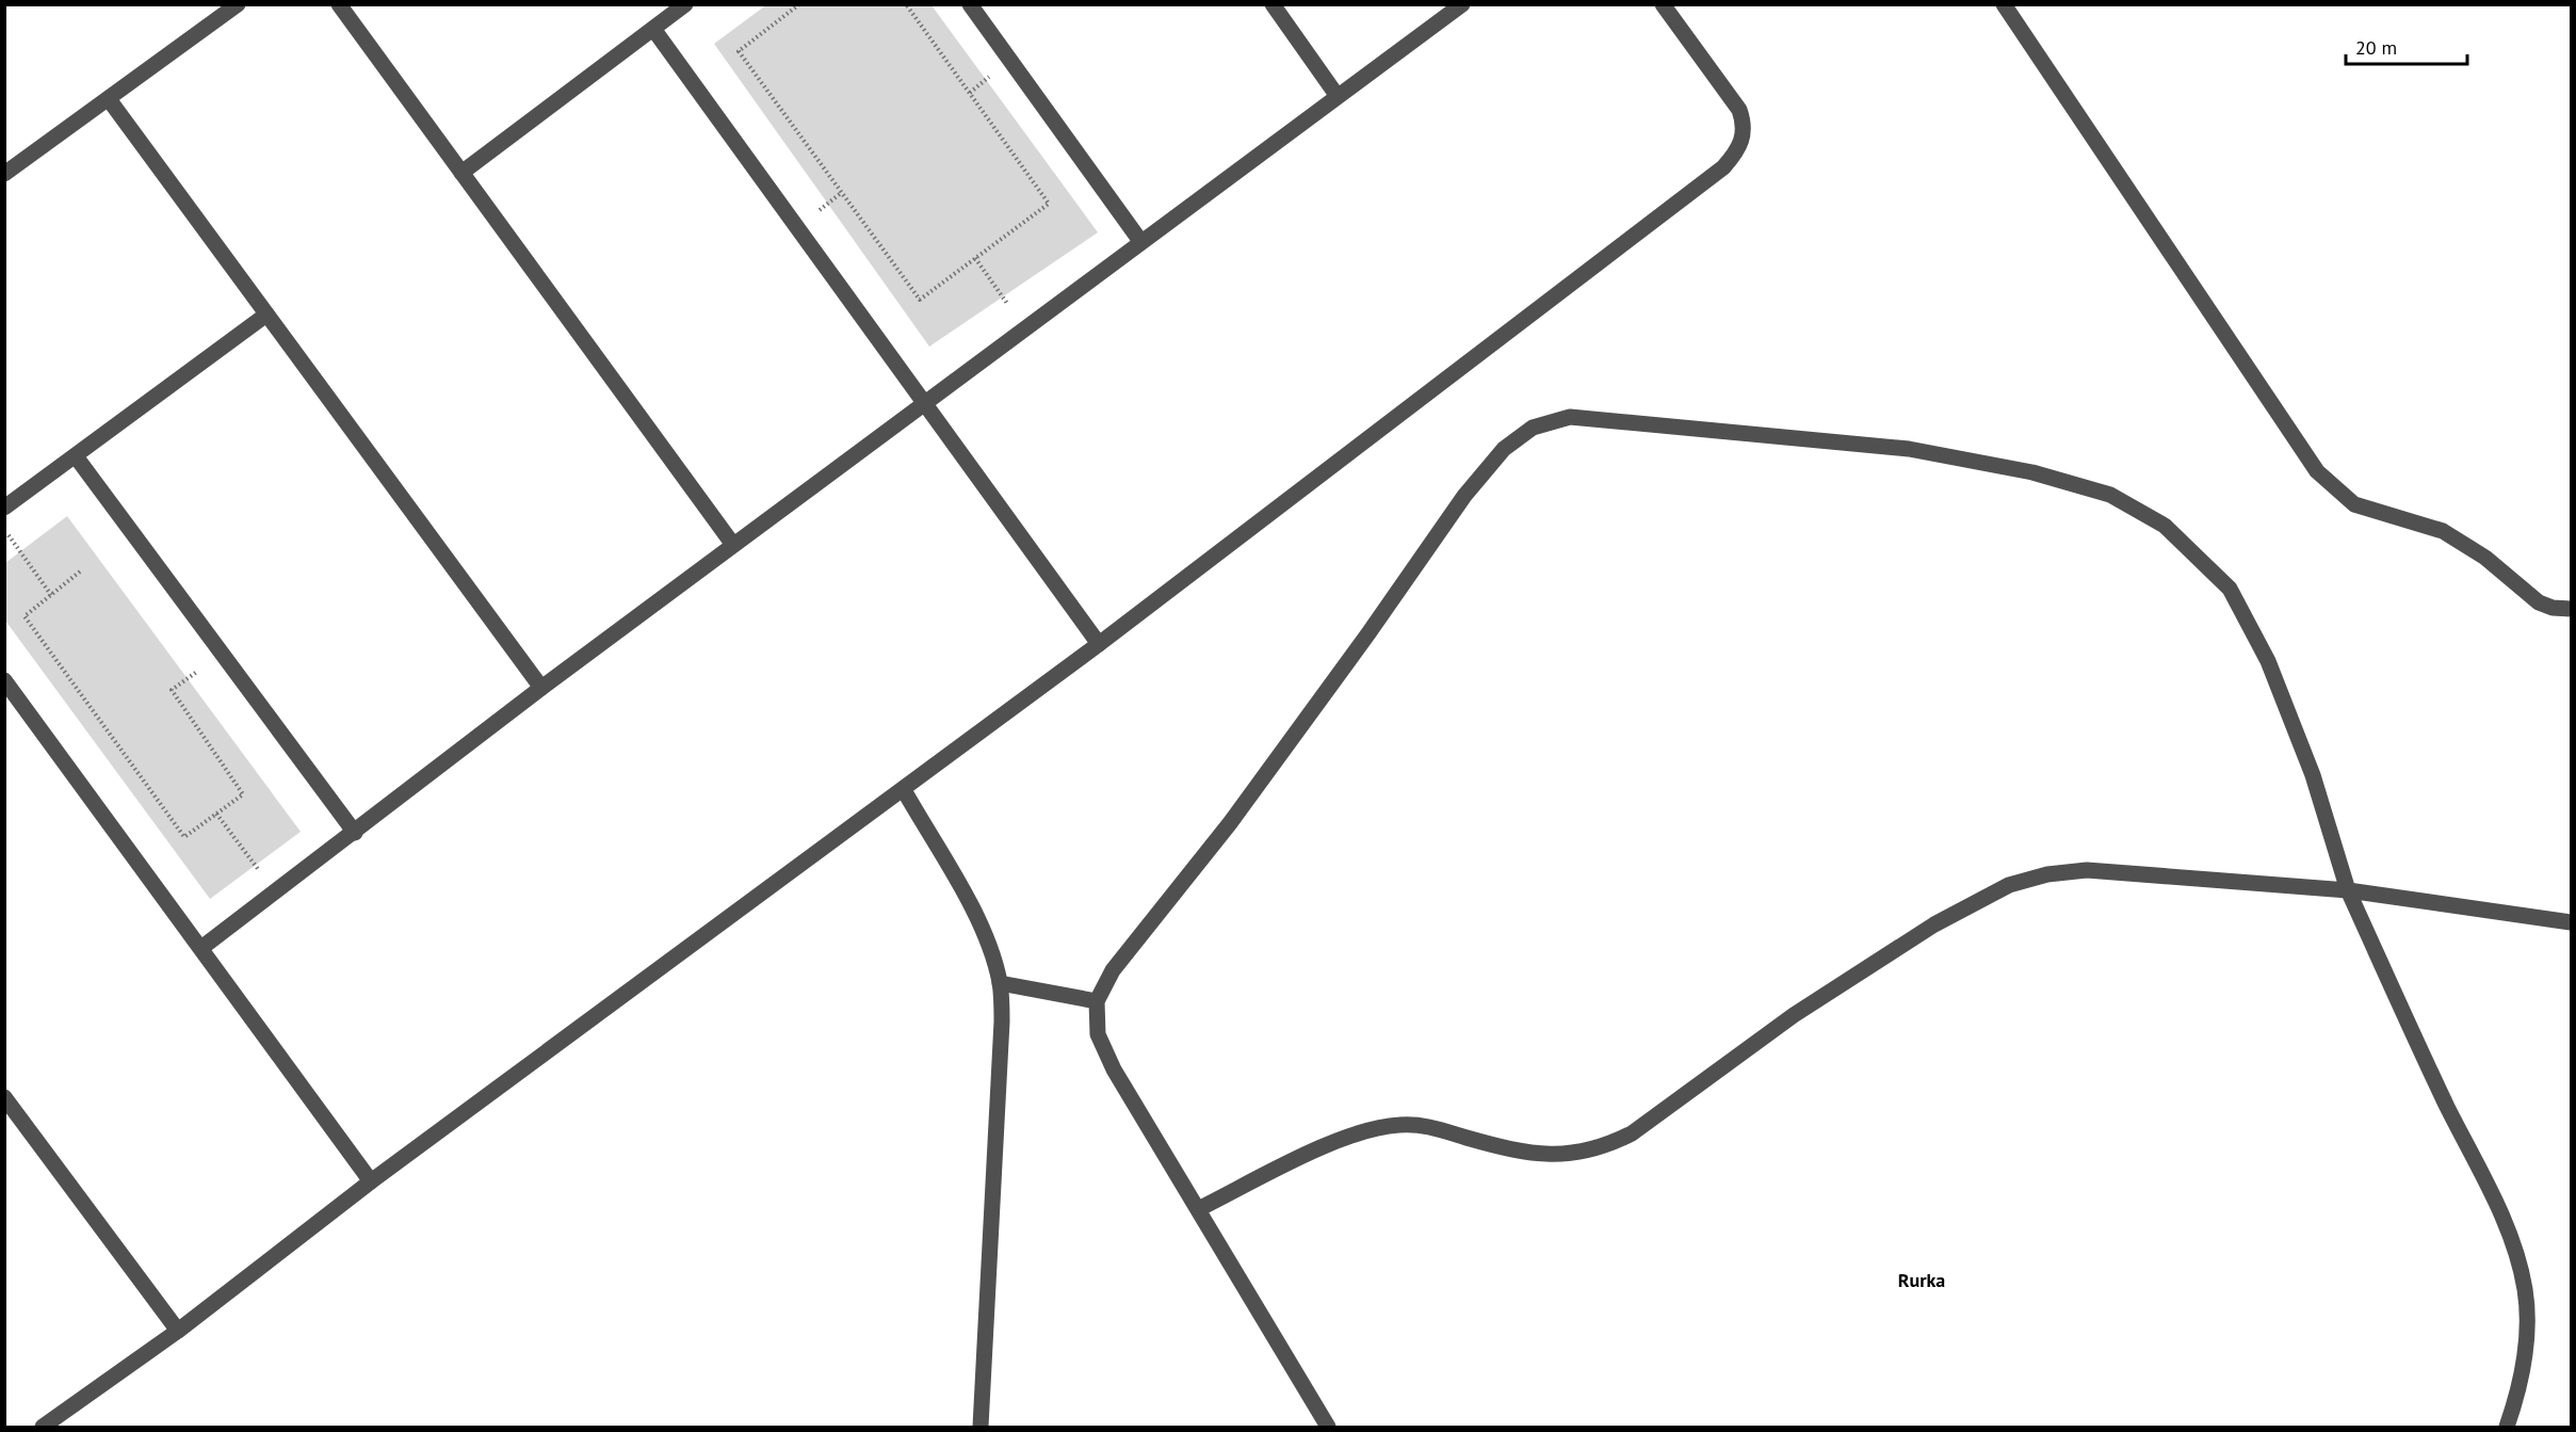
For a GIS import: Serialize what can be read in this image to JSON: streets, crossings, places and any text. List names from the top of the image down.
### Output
{
  "districts": ["Rurka"],
  "scale_bar": "20 m"
}
